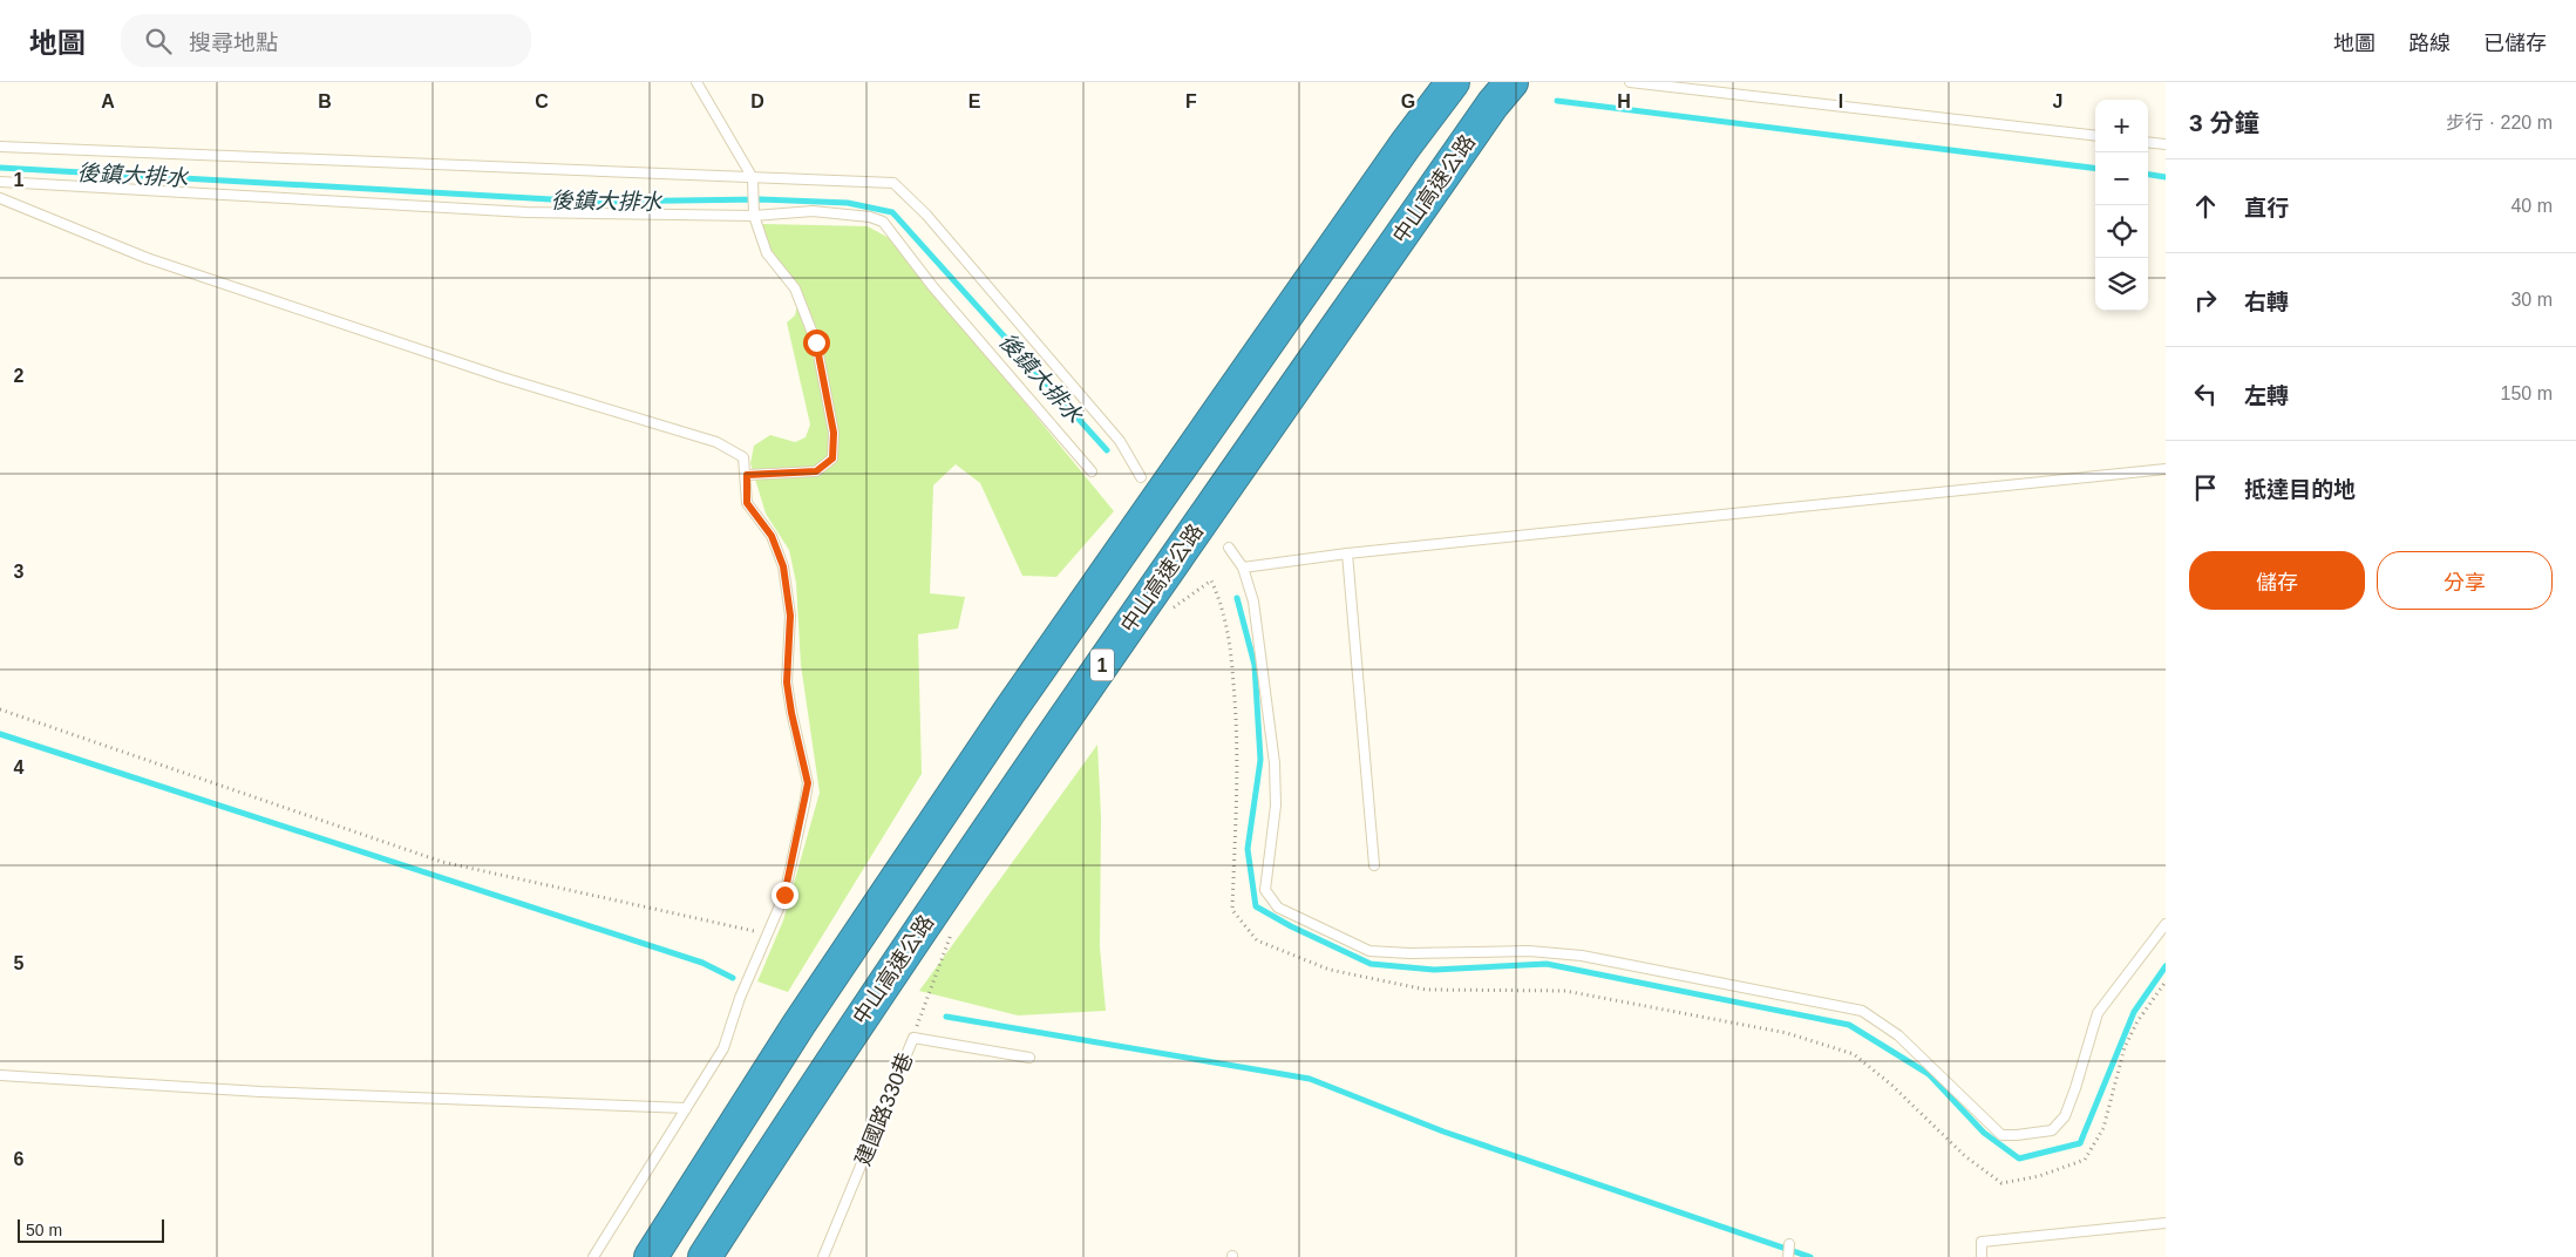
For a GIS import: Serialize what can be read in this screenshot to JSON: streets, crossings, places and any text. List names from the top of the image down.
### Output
{
  "streets": {
    "highway": ["中山高速公路", "1"],
    "lane": ["建國路330巷"]
  },
  "water": ["後鎮大排水"],
  "scale_bar": "50 m",
  "page": {
    "header": "地圖",
    "search": "搜尋地點",
    "nav": ["地圖", "路線", "已儲存"],
    "heading": ["3 分鐘", "步行 · 220 m"],
    "map_buttons": ["+", "−"],
    "list": [
      ["直行", "40 m"],
      ["右轉", "30 m"],
      ["左轉", "150 m"],
      "抵達目的地"
    ],
    "buttons": ["儲存", "分享"],
    "scale": "50 m"
  },
  "grid": {
    "columns": [
      "A",
      "B",
      "C",
      "D",
      "E",
      "F",
      "G",
      "H",
      "I",
      "J"
    ],
    "rows": [
      "1",
      "2",
      "3",
      "4",
      "5",
      "6"
    ]
  }
}
